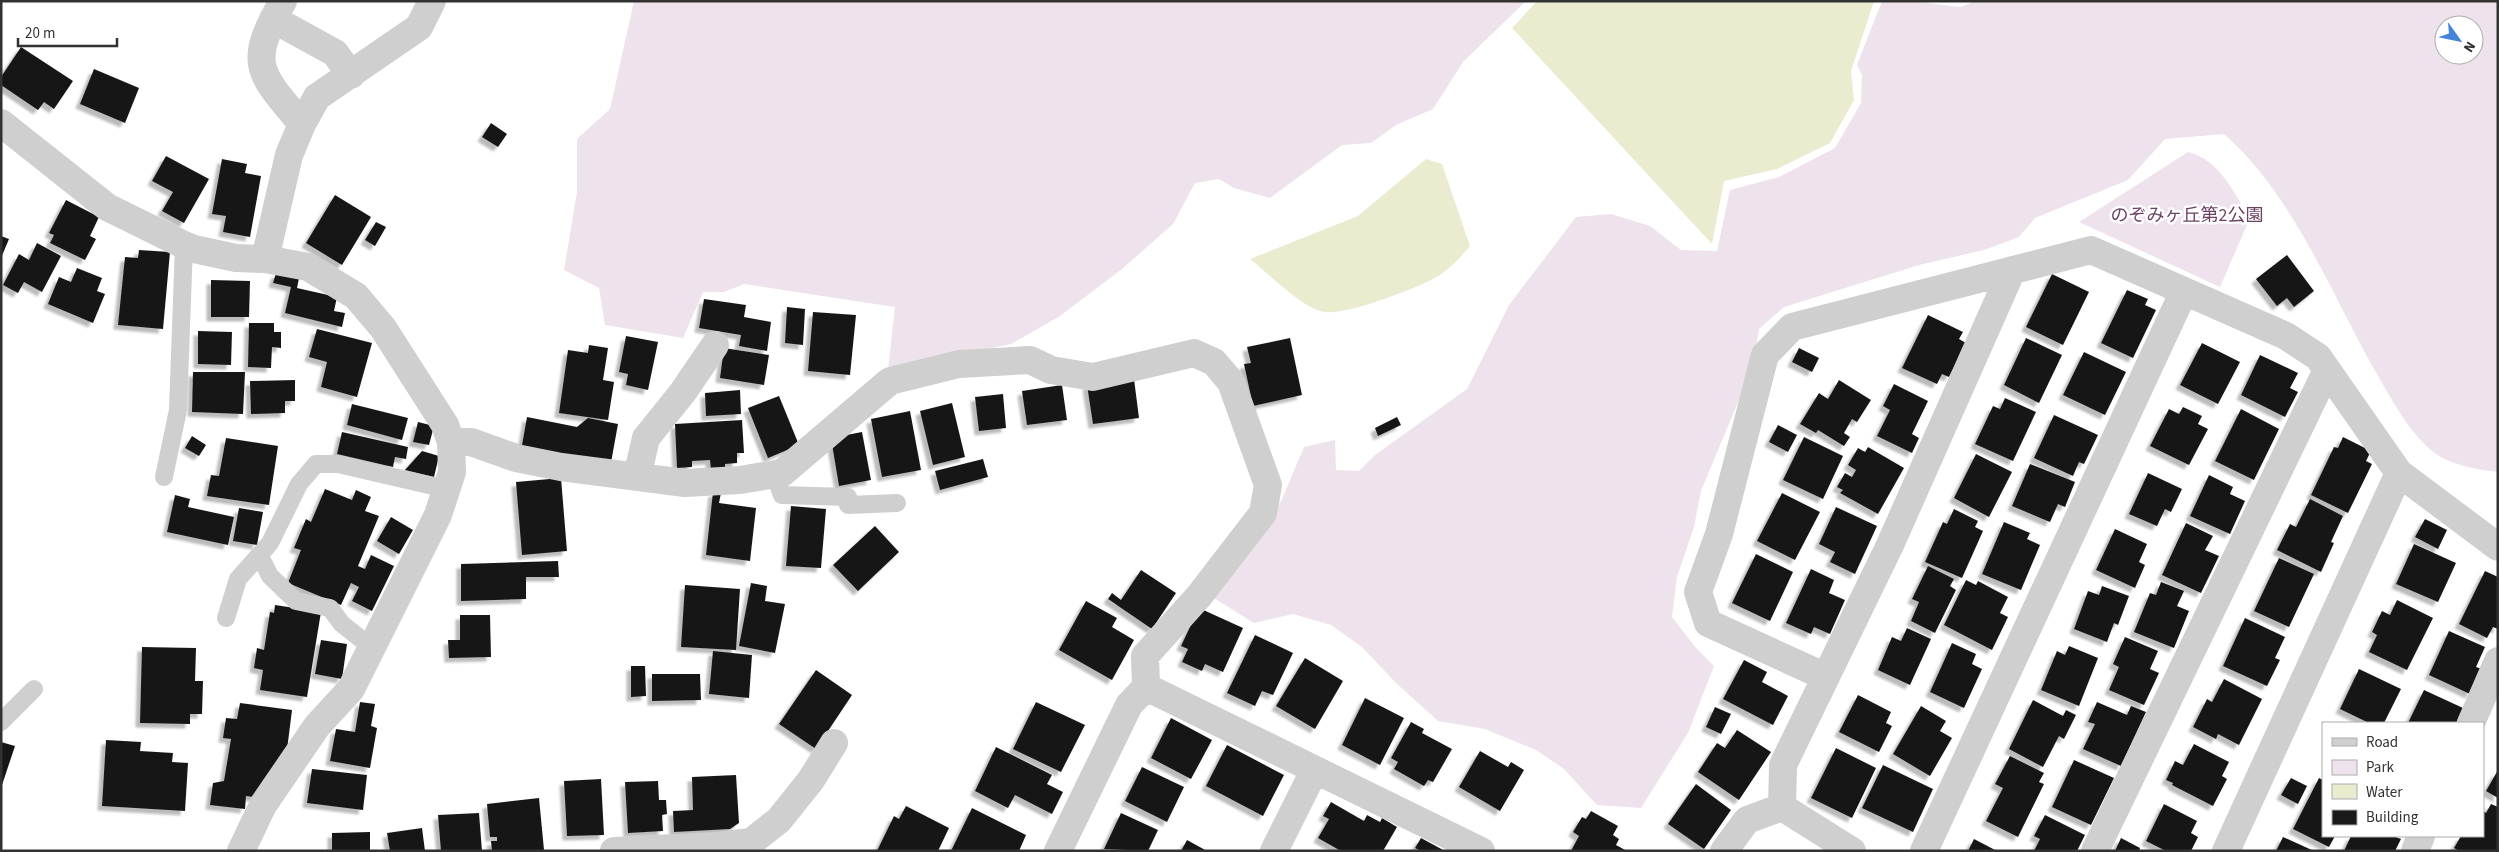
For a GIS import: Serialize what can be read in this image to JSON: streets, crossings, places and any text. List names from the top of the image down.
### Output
{
  "parks": ["のぞみヶ丘第2公園"],
  "legend": [
    "Road",
    "Park",
    "Water",
    "Building"
  ],
  "scale_bar": "20 m",
  "north": "bottom right"
}
